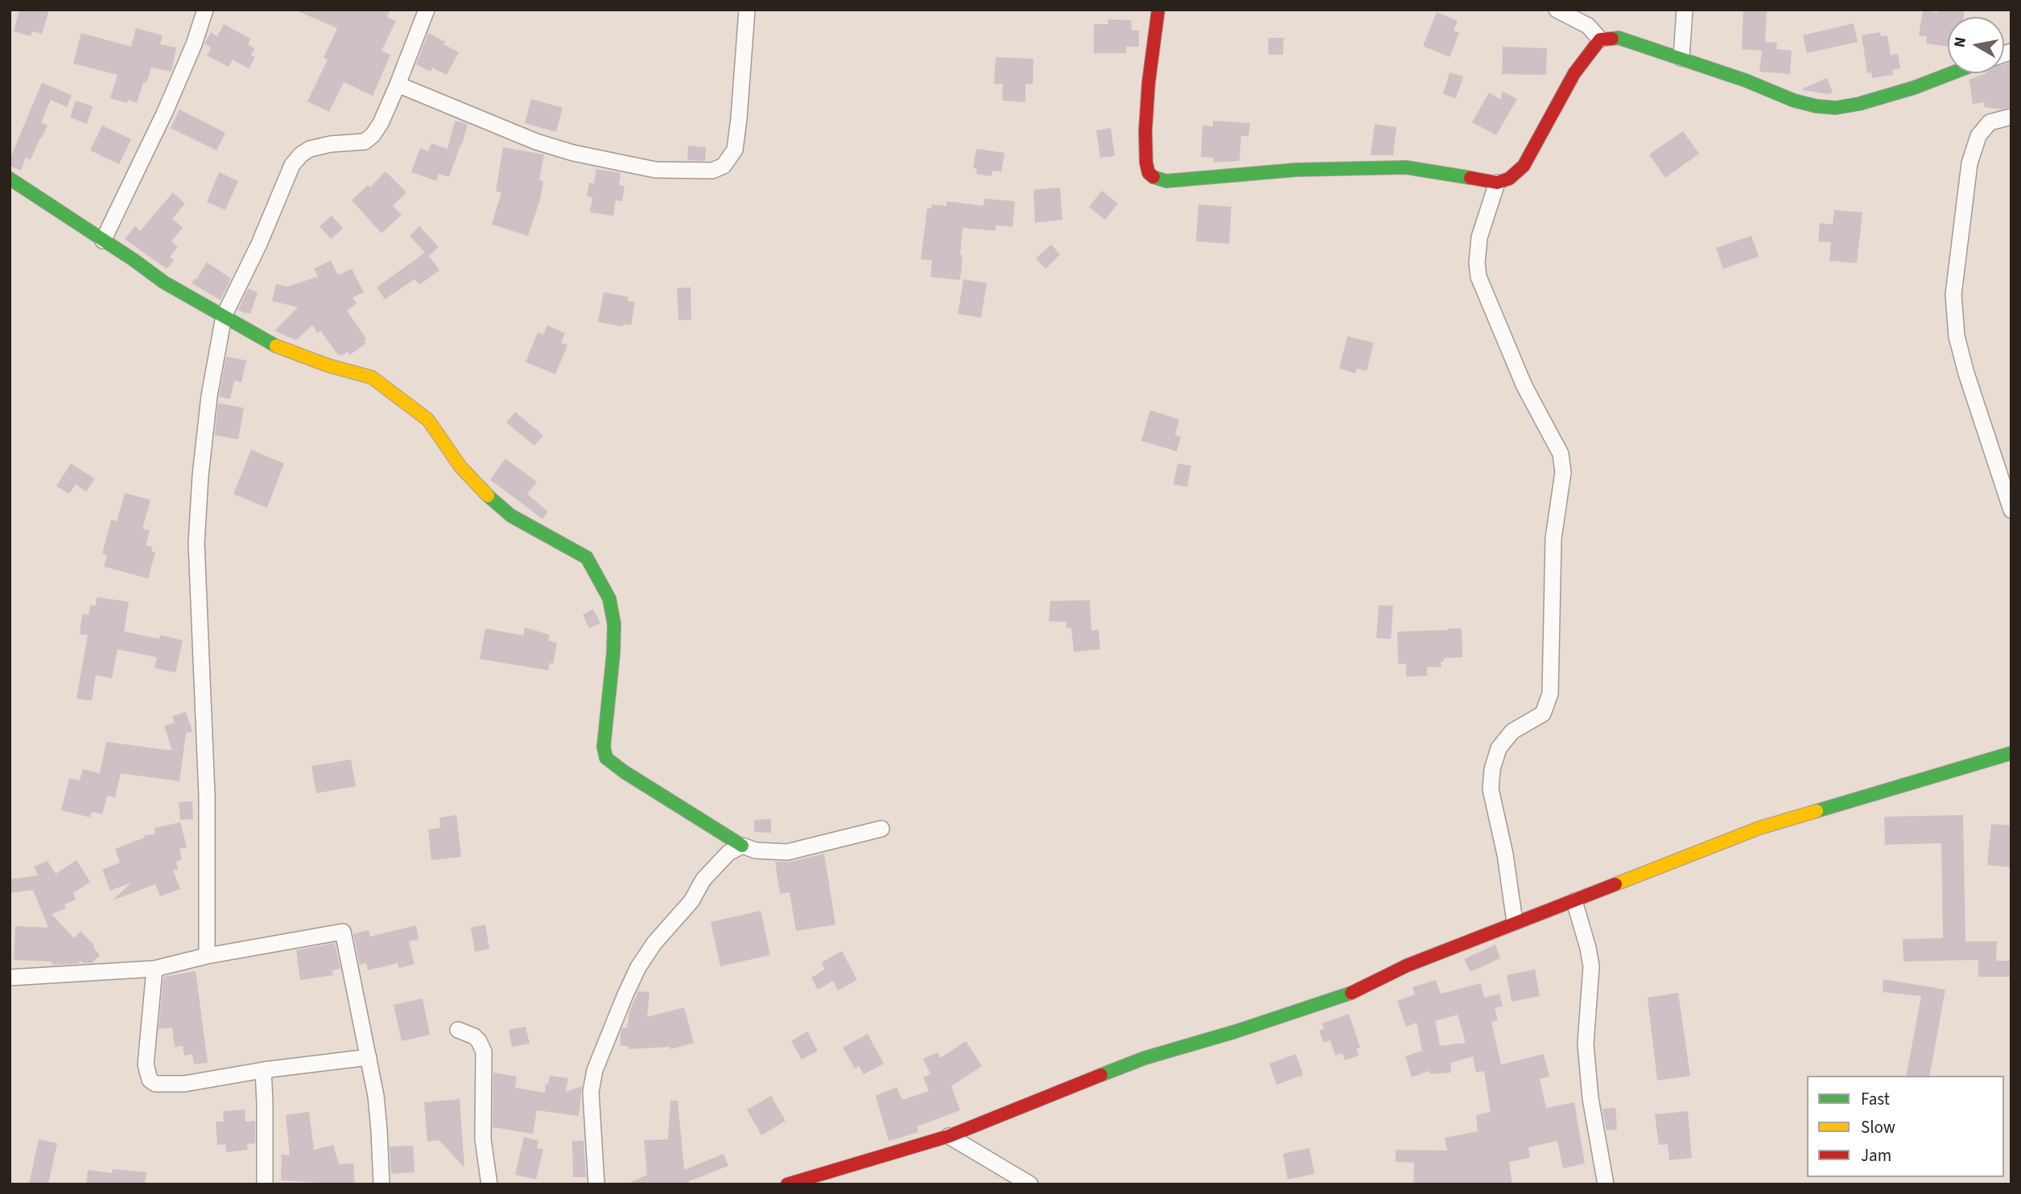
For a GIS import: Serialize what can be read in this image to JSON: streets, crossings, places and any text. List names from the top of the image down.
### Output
{
  "legend": ["Fast", "Slow", "Jam"],
  "north": "left"
}
